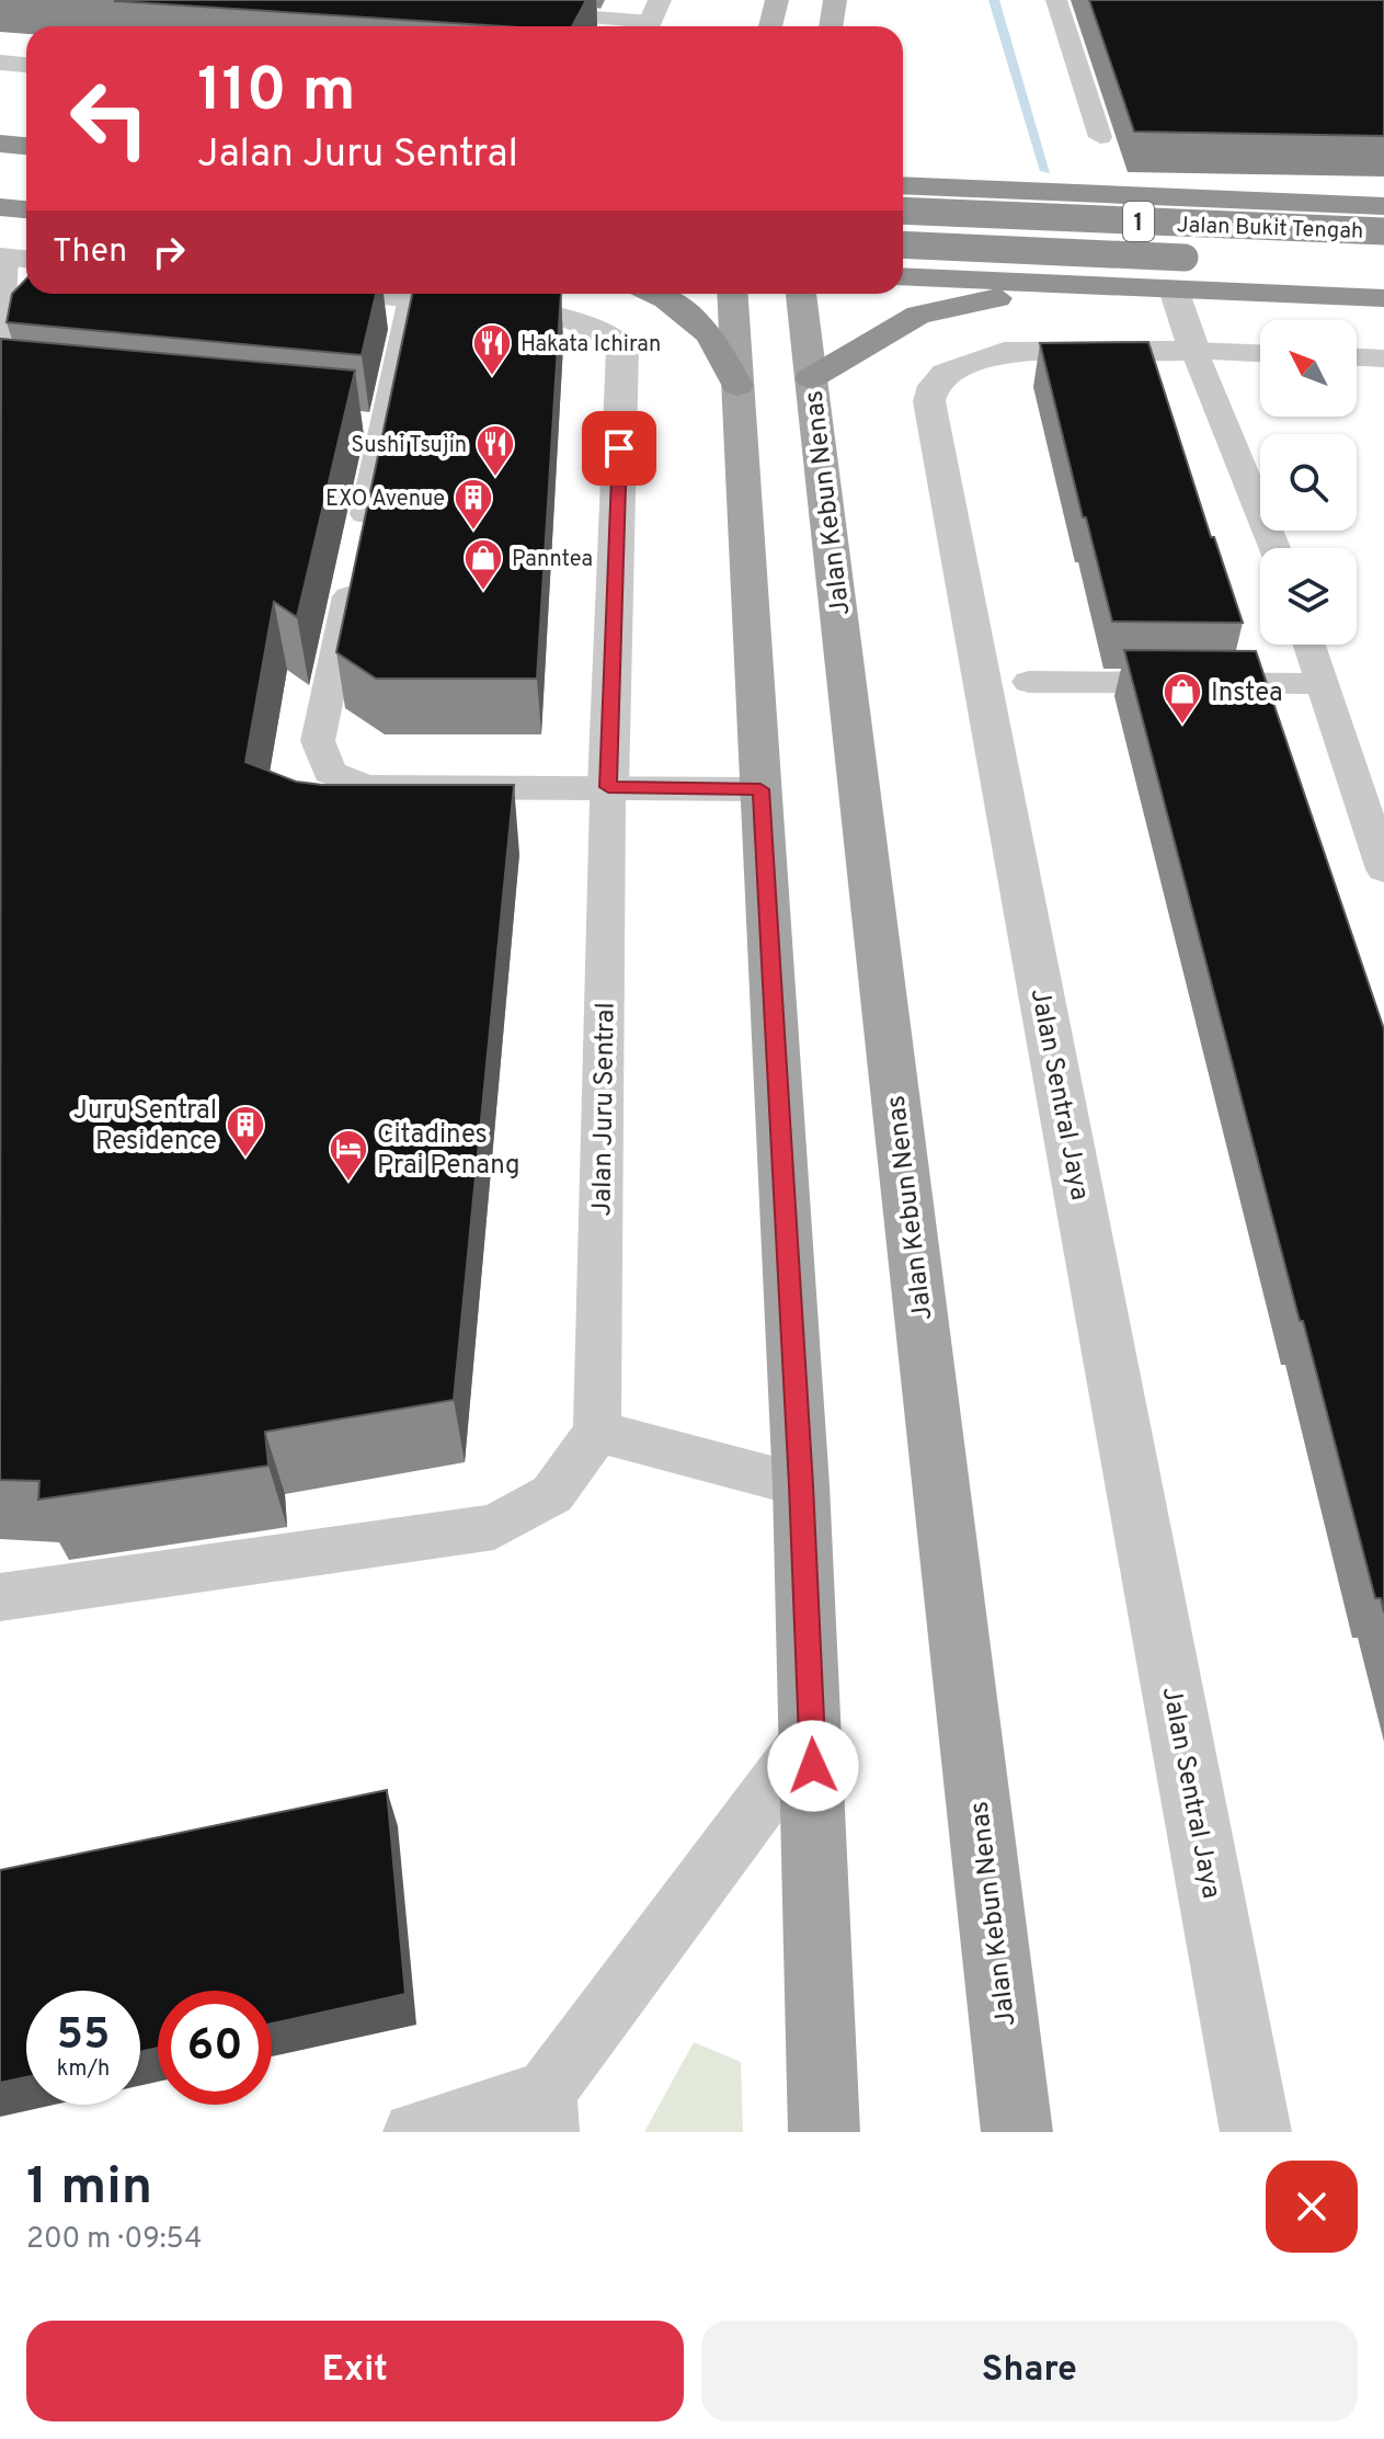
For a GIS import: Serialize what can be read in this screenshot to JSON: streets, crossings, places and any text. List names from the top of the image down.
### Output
{
  "streets": {
    "highway": ["1", "Jalan Bukit Tengah"],
    "main road": ["Jalan Kebun Nenas"],
    "street": ["Jalan Sentral Jaya", "Jalan Juru Sentral"]
  },
  "places": {
    "restaurant": ["Hakata Ichiran", "Sushi Tsujin"],
    "building": ["EXO Avenue", "Juru Sentral Residence"],
    "shop": ["Panntea", "Instea"],
    "hotel": ["Citadines Prai Penang"]
  },
  "north": "top left",
  "page": {
    "turn": ["110 m", "Jalan Juru Sentral"],
    "then": "Then",
    "speed": "55 km/h",
    "limit": "60",
    "heading": ["1 min", "200 m · 09:54"],
    "buttons": ["Exit", "Share"]
  }
}
